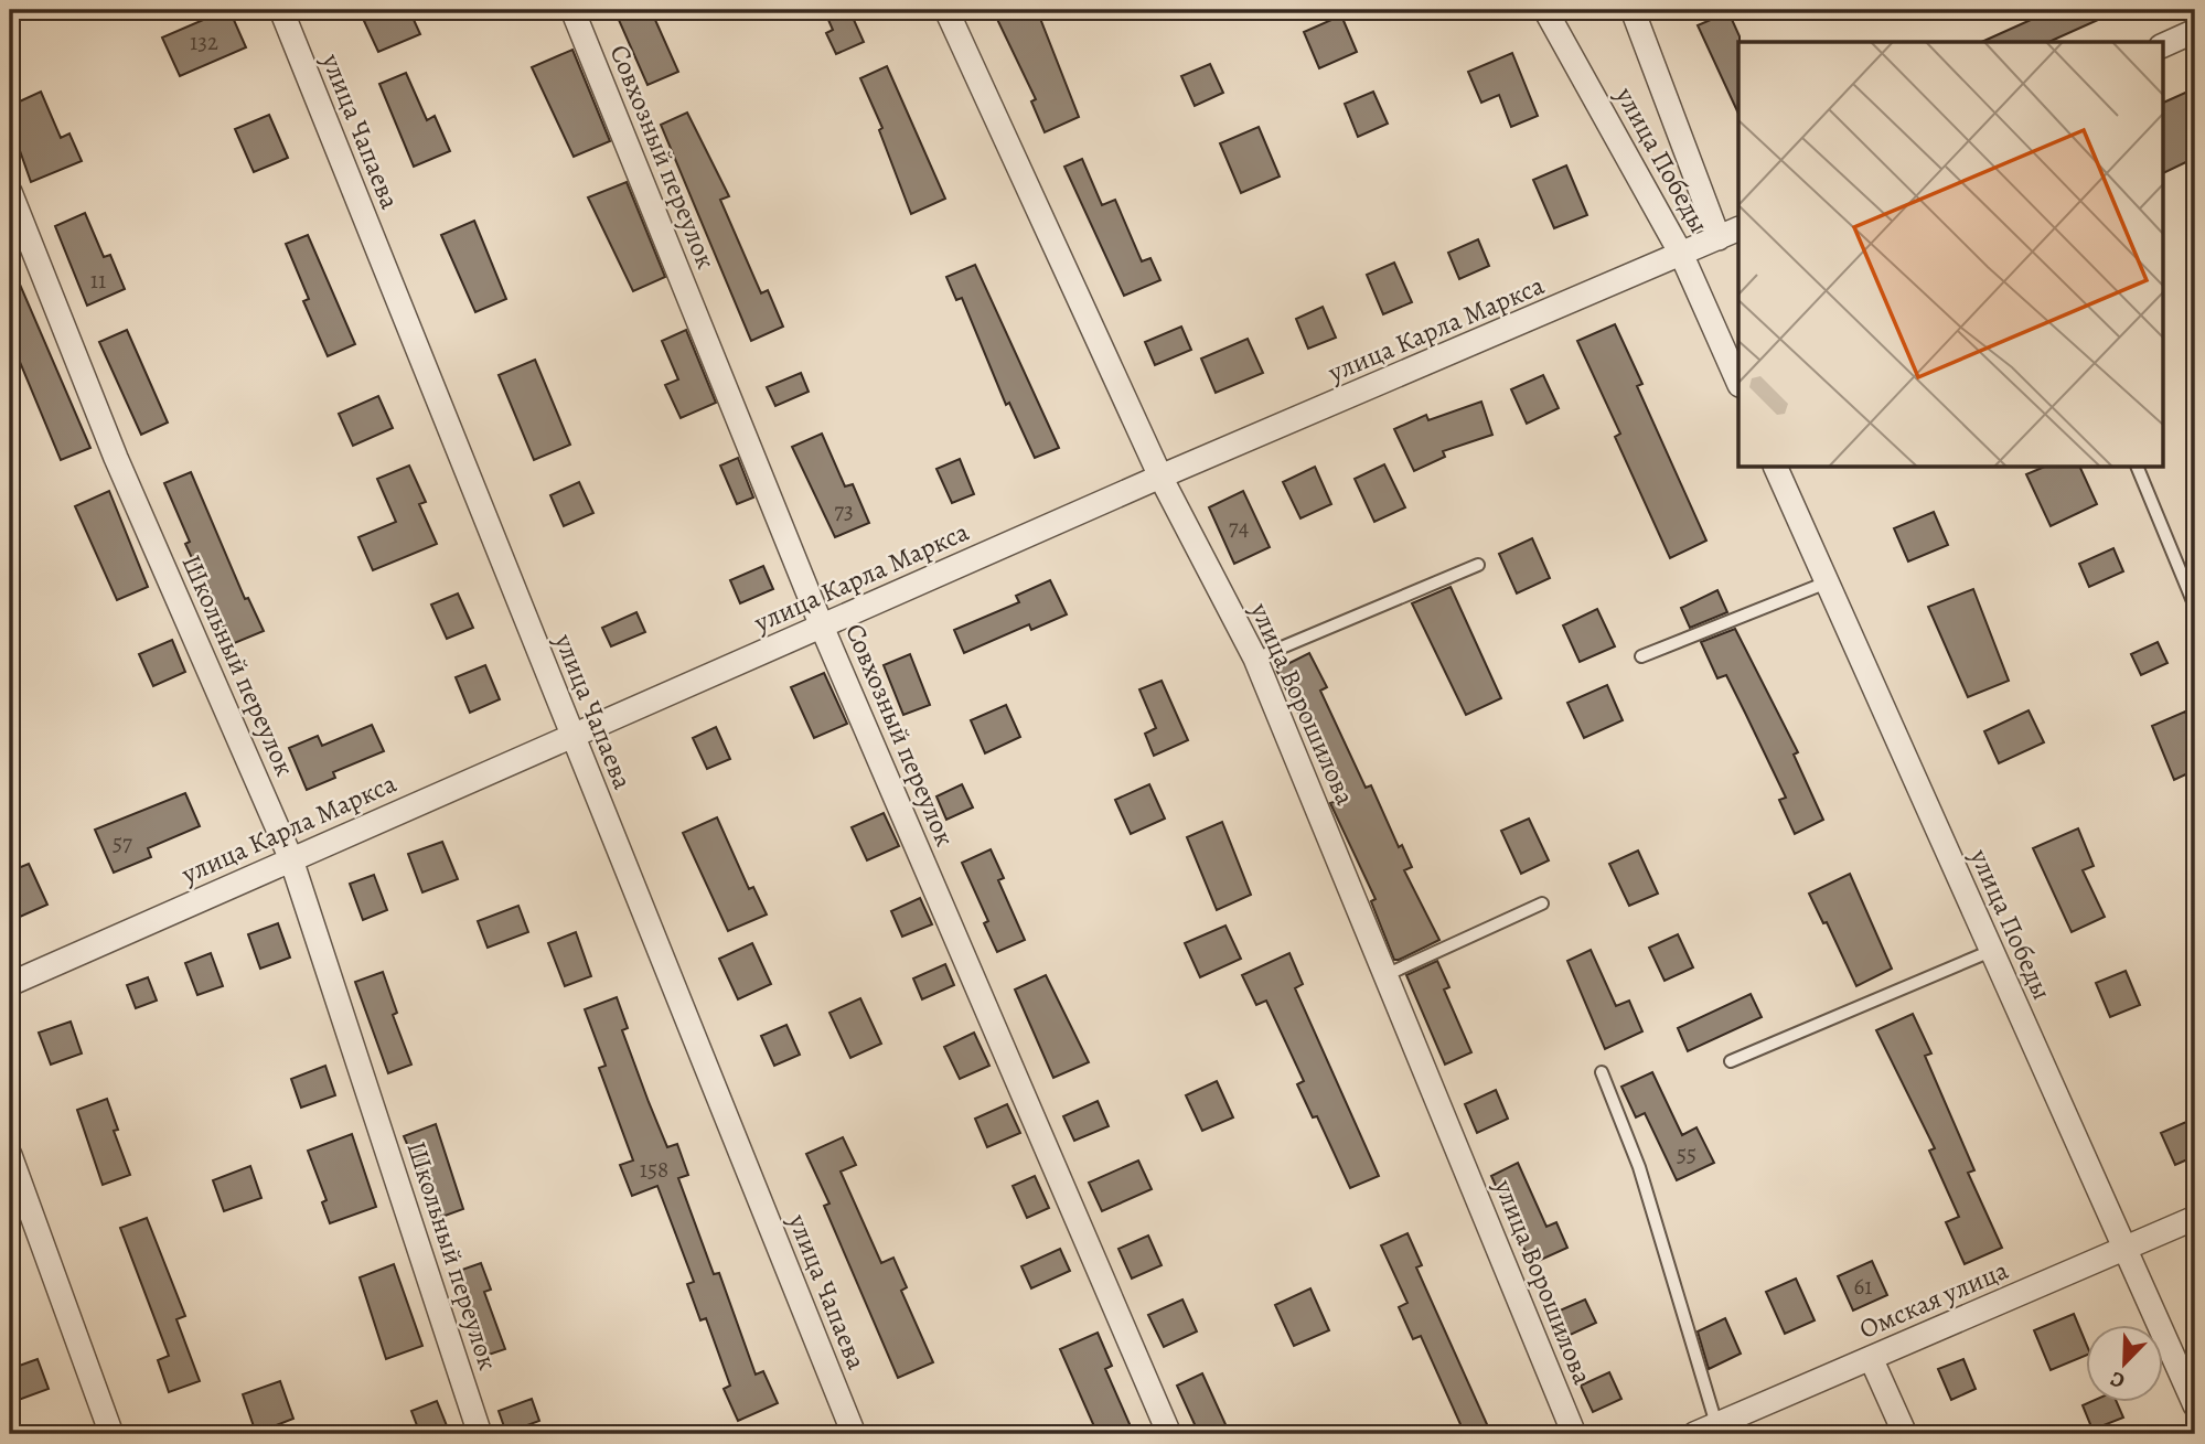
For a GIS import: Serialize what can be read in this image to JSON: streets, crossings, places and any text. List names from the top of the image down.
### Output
{
  "streets": {
    "street": [
      "улица Чапаева",
      "Совхозный переулок",
      "улица Победы",
      "улица Карла Маркса",
      "Школьный переулок",
      "улица Ворошилова",
      "Омская улица"
    ]
  },
  "crossings": [
    ["улица Чапаева", "улица Карла Маркса"],
    ["Совхозный переулок", "улица Карла Маркса"],
    ["улица Победы", "улица Карла Маркса"],
    ["улица Победы", "Омская улица"],
    ["улица Карла Маркса", "Школьный переулок"],
    ["улица Карла Маркса", "улица Ворошилова"]
  ],
  "house_numbers": [
    "132",
    "11",
    "73",
    "74",
    "57",
    "55",
    "158",
    "61"
  ],
  "north": "bottom left"
}
